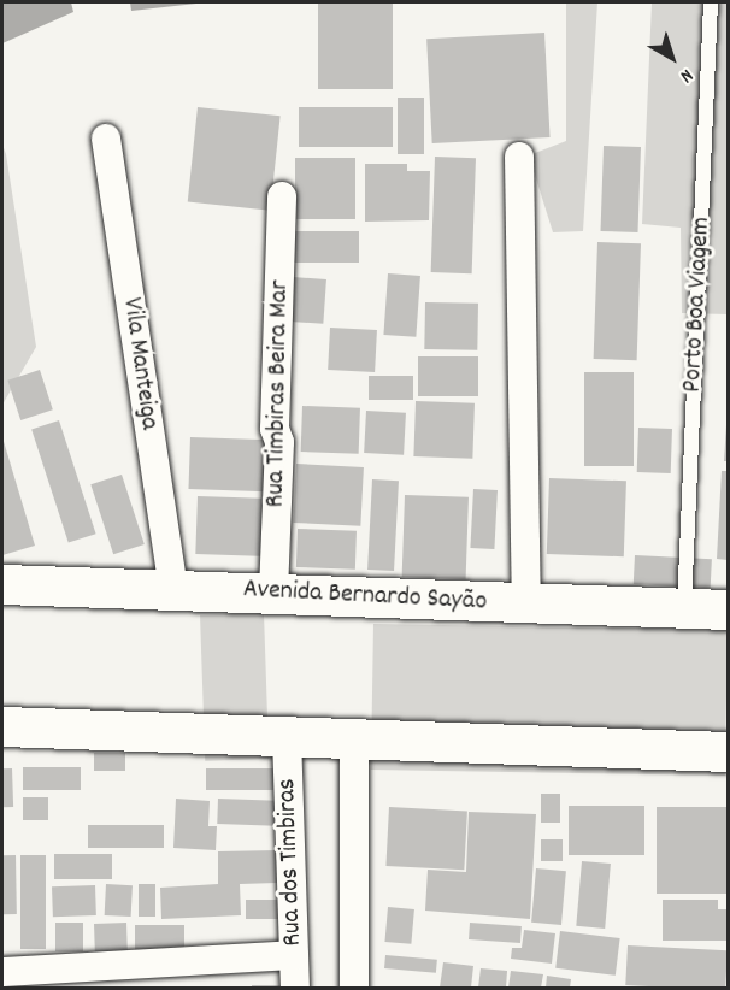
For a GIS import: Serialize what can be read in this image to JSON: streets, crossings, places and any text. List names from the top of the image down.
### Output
{
  "streets": {
    "street": [
      "Vila Manteiga",
      "Rua Timbiras Beira Mar",
      "Avenida Bernardo Sayão",
      "Rua dos Timbiras"
    ],
    "lane": ["Porto Boa Viagem"]
  },
  "crossings": [
    ["Porto Boa Viagem", "Avenida Bernardo Sayão"],
    ["Vila Manteiga", "Avenida Bernardo Sayão"],
    ["Rua Timbiras Beira Mar", "Avenida Bernardo Sayão"]
  ],
  "north": "bottom right"
}
